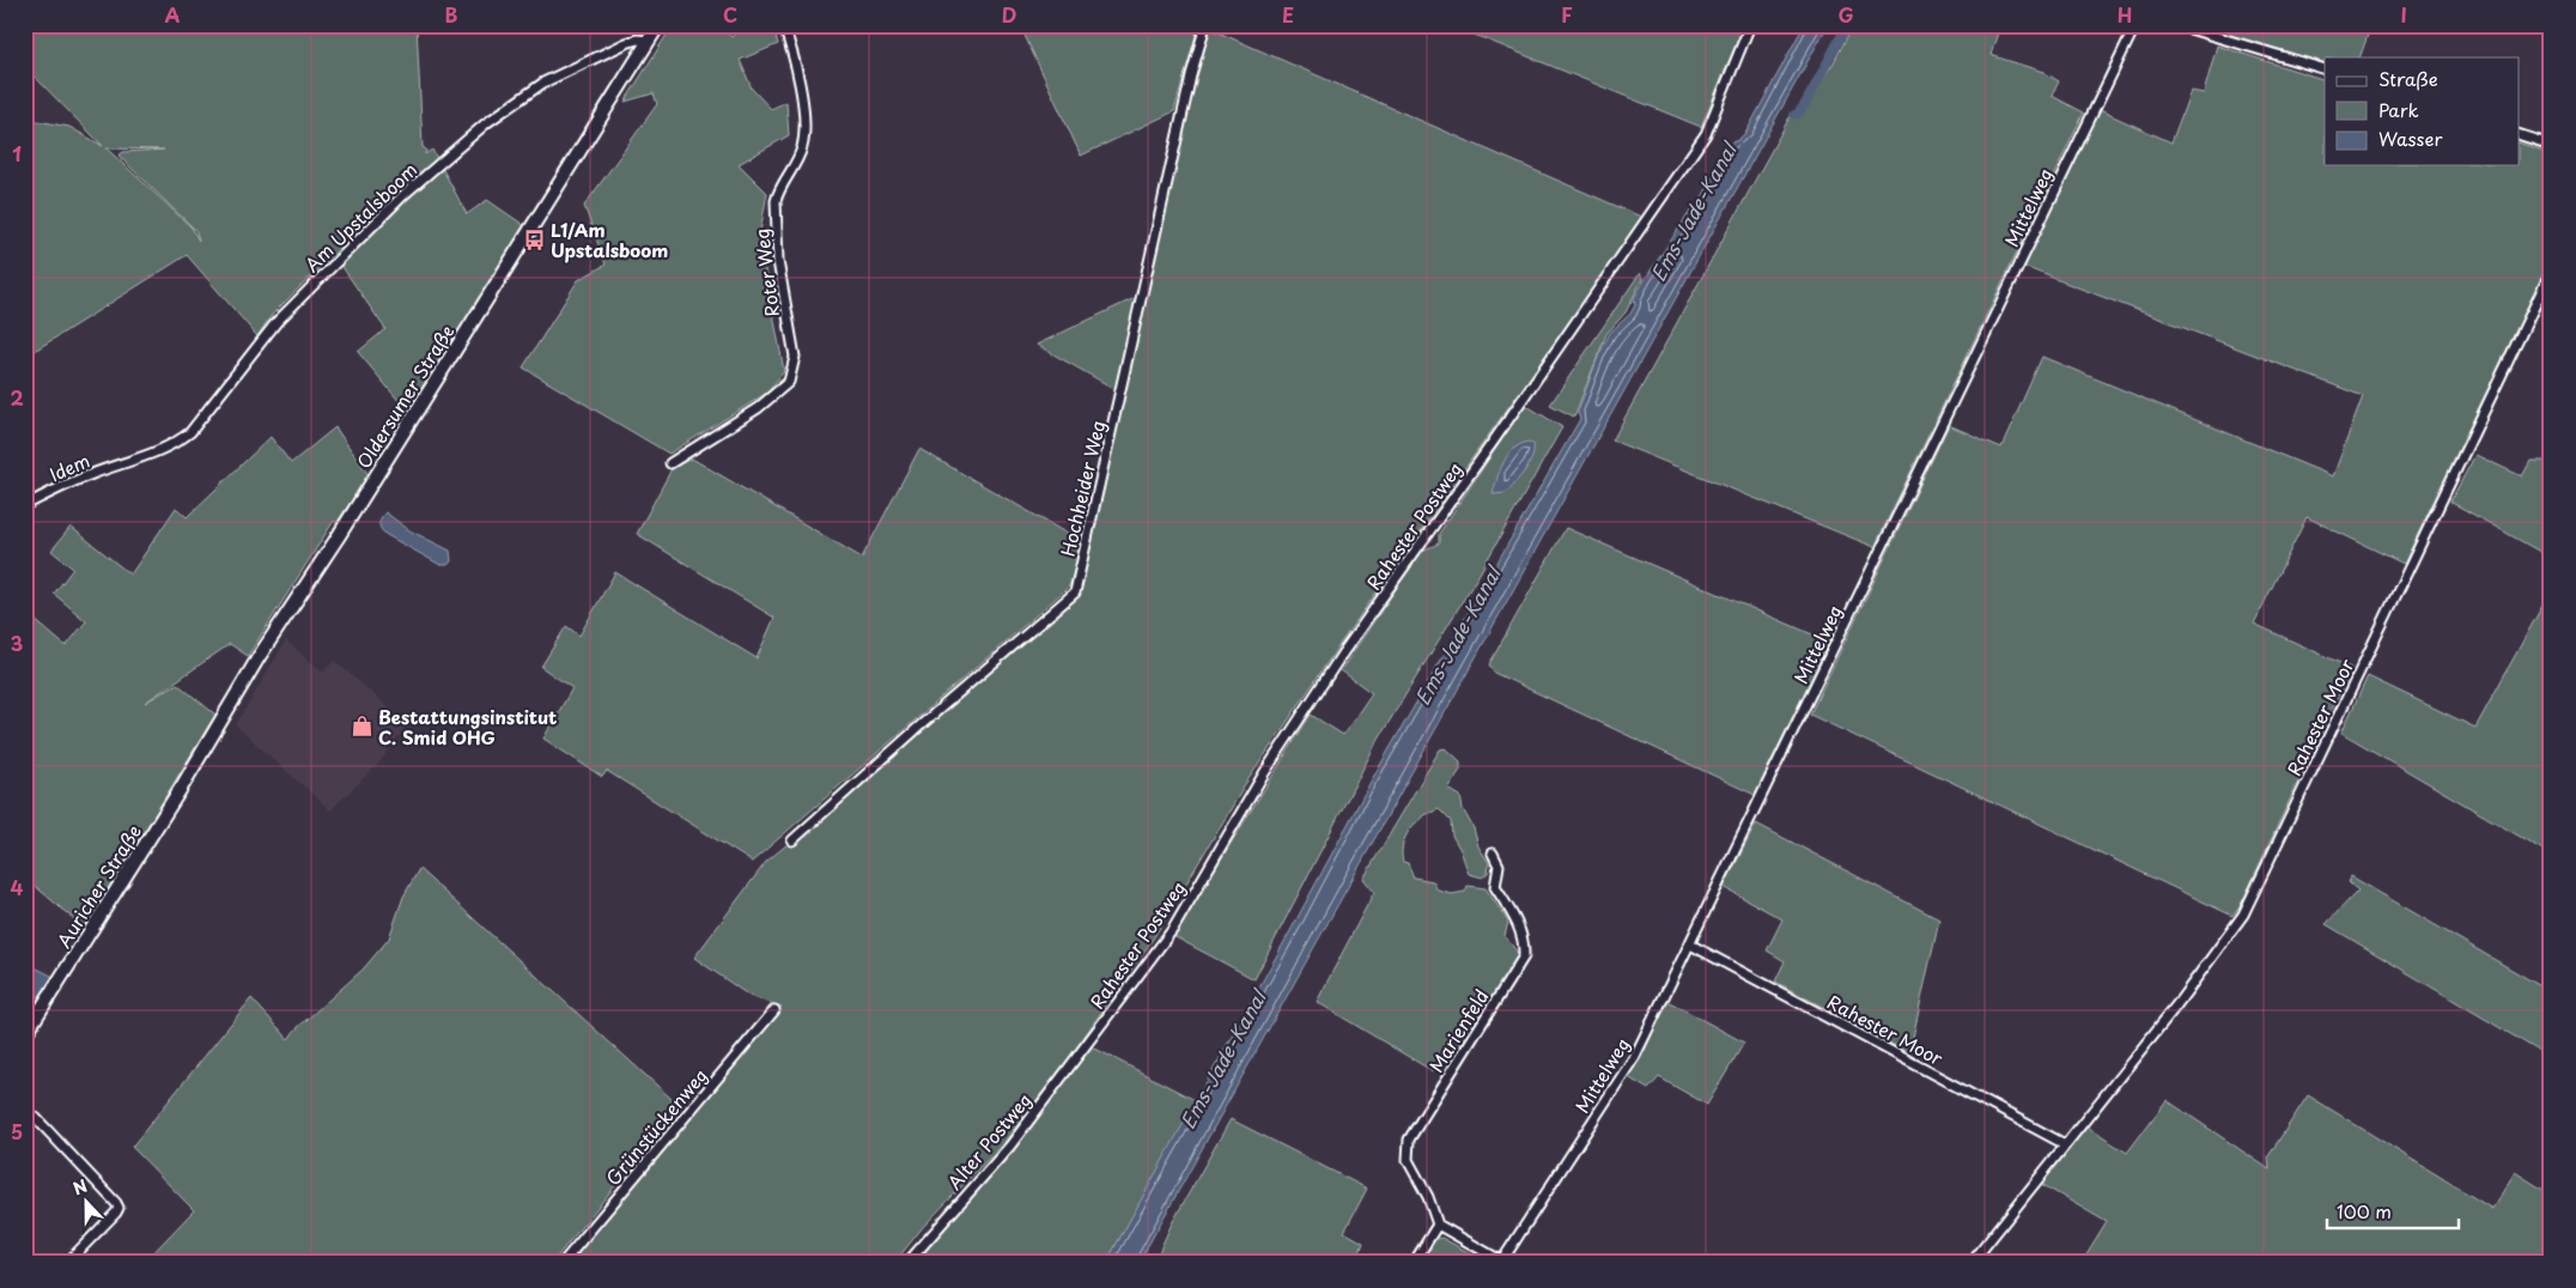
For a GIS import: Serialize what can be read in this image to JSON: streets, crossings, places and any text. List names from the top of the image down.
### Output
{
  "streets": {
    "main road": ["Oldersumer Straße", "Auricher Straße"],
    "street": [
      "Mittelweg",
      "Am Upstalsboom",
      "Roter Weg",
      "Idem",
      "Hochheider Weg",
      "Rahester Postweg",
      "Rahester Moor",
      "Marienfeld",
      "Grünstückenweg",
      "Alter Postweg"
    ]
  },
  "crossings": [
    ["Mittelweg", "Rahester Moor"],
    ["Am Upstalsboom", "Oldersumer Straße"],
    ["Am Upstalsboom", "Idem"],
    ["Oldersumer Straße", "Auricher Straße"],
    ["Rahester Postweg", "Alter Postweg"]
  ],
  "water": ["Ems-Jade-Kanal"],
  "places": {
    "bus stop": ["L1/Am Upstalsboom"],
    "shop": ["Bestattungsinstitut C. Smid OHG"]
  },
  "legend": ["Straße", "Park", "Wasser"],
  "scale_bar": "100 m",
  "north": "top",
  "grid": {
    "columns": [
      "A",
      "B",
      "C",
      "D",
      "E",
      "F",
      "G",
      "H",
      "I"
    ],
    "rows": [
      "1",
      "2",
      "3",
      "4",
      "5"
    ]
  }
}
